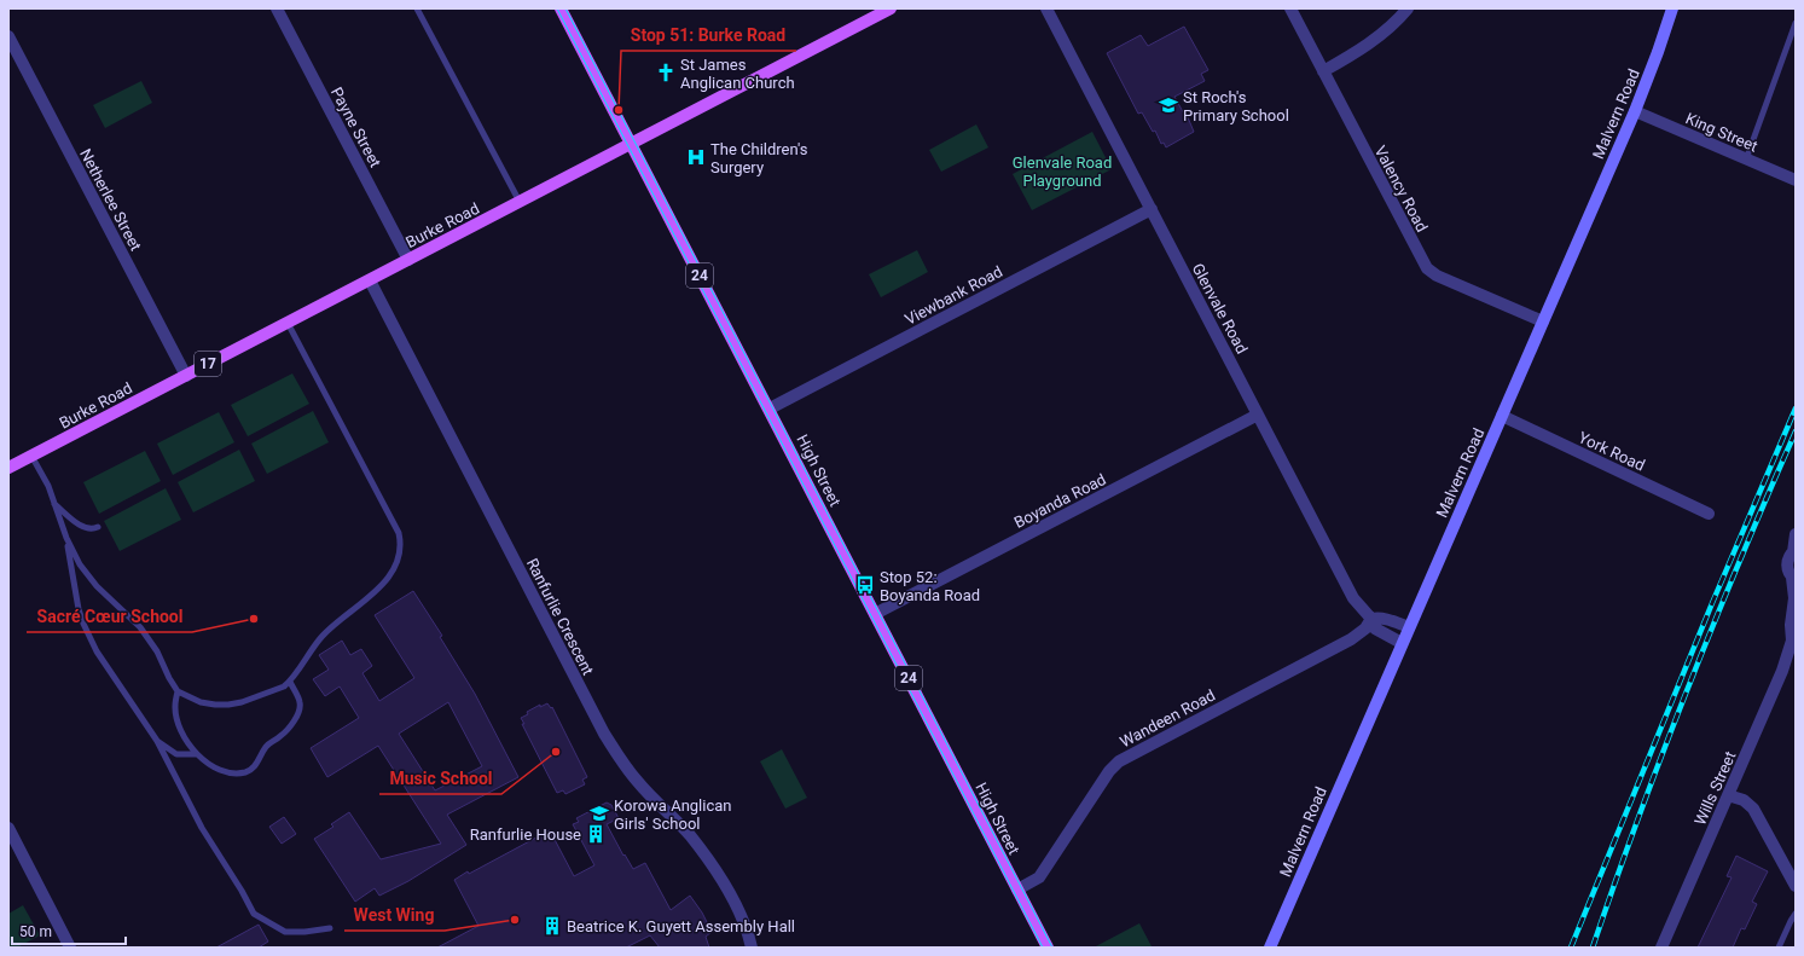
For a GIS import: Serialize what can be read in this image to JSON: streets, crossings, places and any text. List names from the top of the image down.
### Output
{
  "streets": {
    "main road": [
      "Malvern Road",
      "Burke Road",
      "24",
      "17",
      "High Street"
    ],
    "street": [
      "Payne Street",
      "King Street",
      "Valency Road",
      "Netherlee Street",
      "Viewbank Road",
      "Glenvale Road",
      "York Road",
      "Boyanda Road",
      "Ranfurlie Crescent",
      "Wandeen Road",
      "Wills Street"
    ]
  },
  "crossings": [
    ["Malvern Road", "King Street"],
    ["Malvern Road", "Valency Road"],
    ["Malvern Road", "Glenvale Road"],
    ["Malvern Road", "York Road"],
    ["Payne Street", "Burke Road"],
    ["Netherlee Street", "Burke Road"],
    ["Burke Road", "High Street"],
    ["Burke Road", "Ranfurlie Crescent"],
    ["Viewbank Road", "Glenvale Road"],
    ["Viewbank Road", "High Street"],
    ["Glenvale Road", "Boyanda Road"],
    ["Glenvale Road", "Wandeen Road"],
    ["High Street", "Boyanda Road"],
    ["High Street", "Wandeen Road"]
  ],
  "parks": ["Glenvale Road Playground"],
  "places": {
    "church": ["St James Anglican Church"],
    "school or university": ["St Roch's Primary School", "Korowa Anglican Girls' School"],
    "other": [
      "Stop 51: Burke Road",
      "Sacré Cœur School",
      "Music School",
      "West Wing"
    ],
    "hospital": ["The Children's Surgery"],
    "bus stop": ["Stop 52: Boyanda Road"],
    "building": ["Ranfurlie House", "Beatrice K. Guyett Assembly Hall"]
  },
  "scale_bar": "50 m"
}
